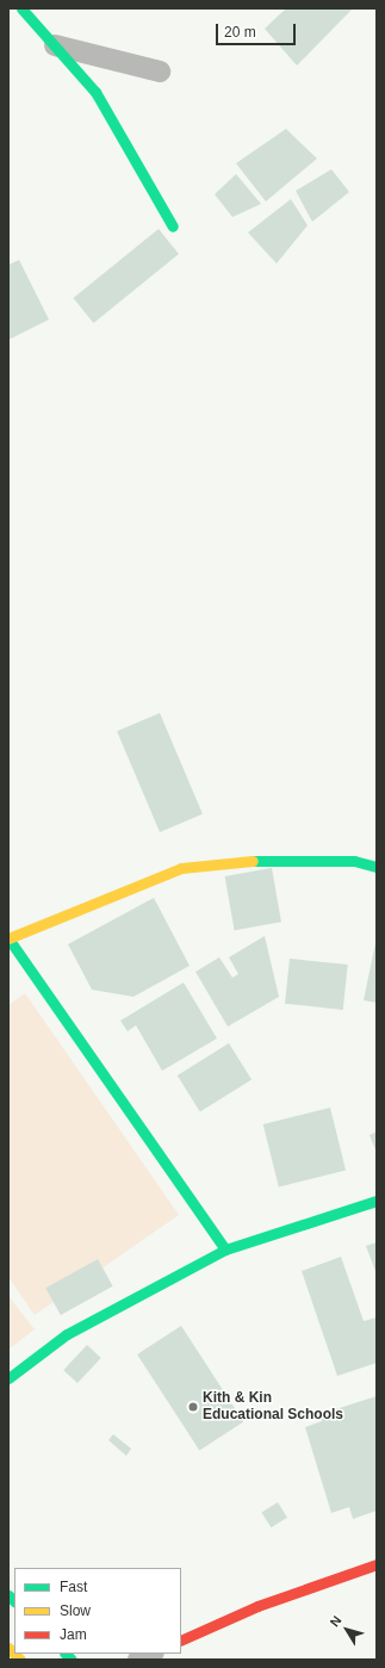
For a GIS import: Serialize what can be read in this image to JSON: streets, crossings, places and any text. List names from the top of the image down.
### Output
{
  "places": ["Kith & Kin Educational Schools"],
  "legend": ["Fast", "Slow", "Jam"],
  "scale_bar": "20 m",
  "north": "top left"
}
